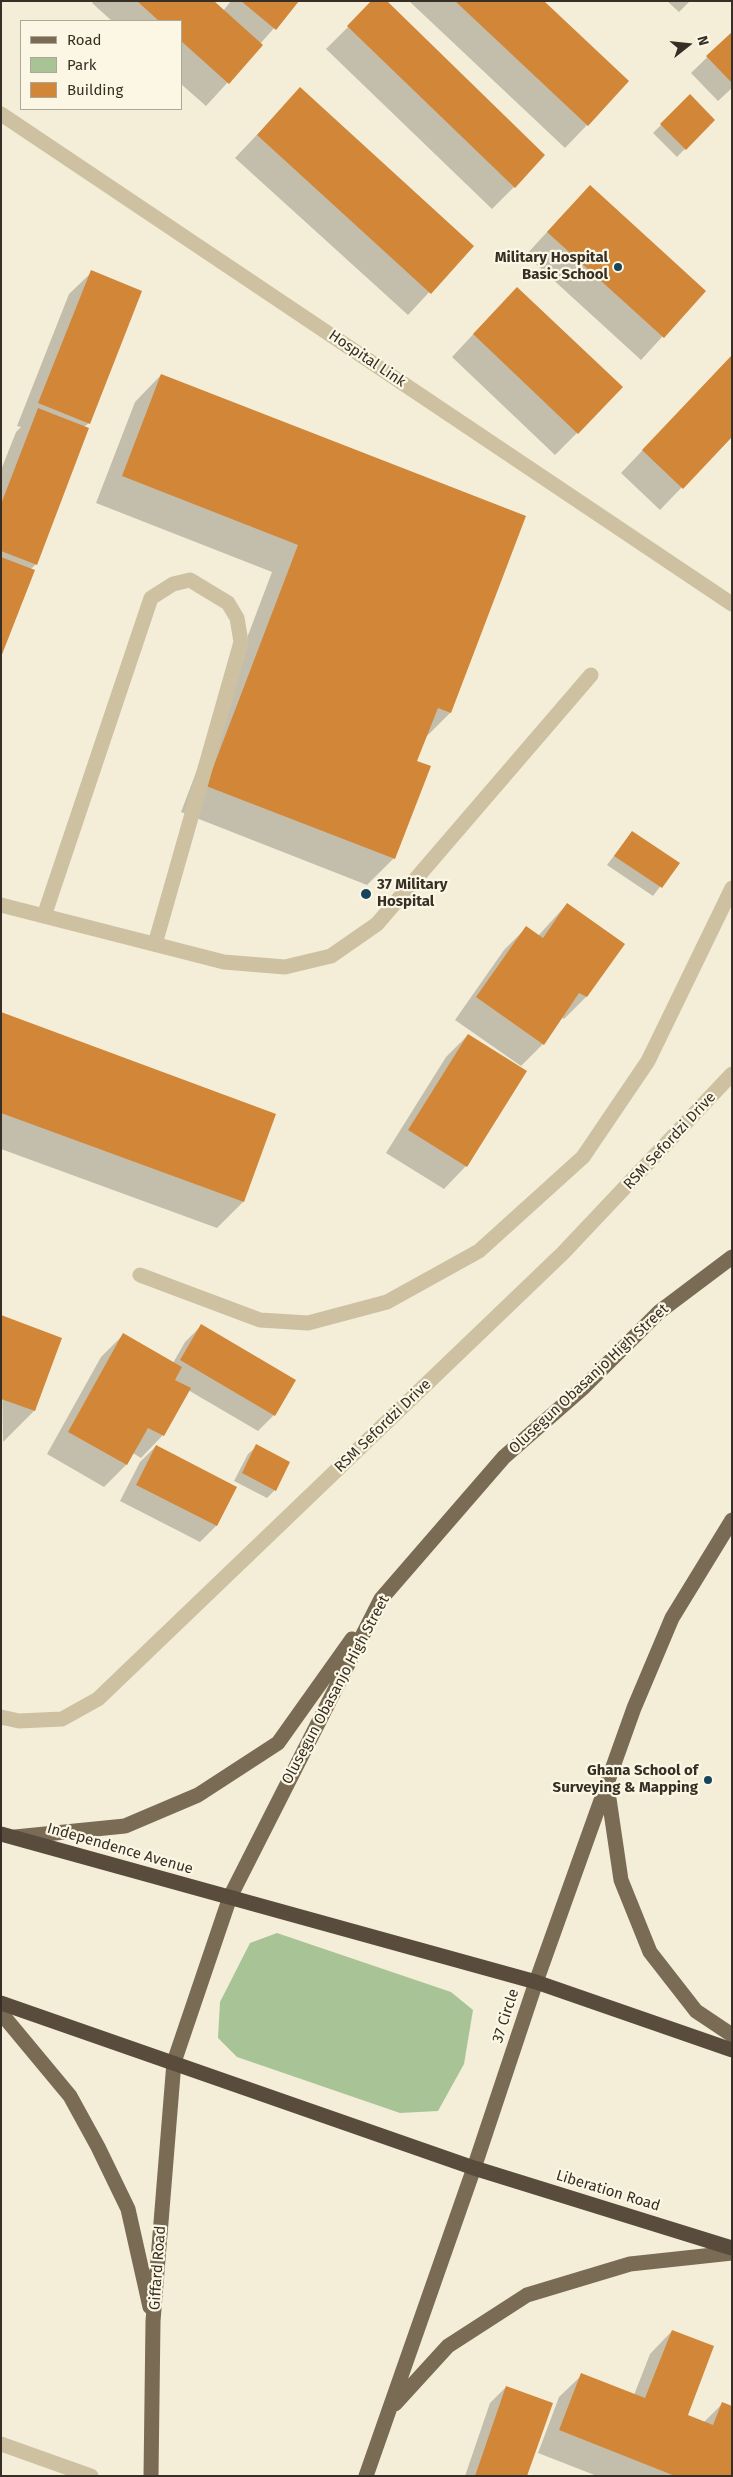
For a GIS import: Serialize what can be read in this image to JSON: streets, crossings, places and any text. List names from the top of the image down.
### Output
{
  "streets": {
    "highway": ["Independence Avenue", "37 Circle", "Liberation Road"],
    "main road": ["Olusegun Obasanjo High Street", "Giffard Road"],
    "street": ["Hospital Link", "RSM Sefordzi Drive"]
  },
  "crossings": [
    ["Olusegun Obasanjo High Street", "Independence Avenue"],
    ["Olusegun Obasanjo High Street", "37 Circle"],
    ["Independence Avenue", "37 Circle"],
    ["37 Circle", "Liberation Road"]
  ],
  "places": ["Military Hospital Basic School", "37 Military Hospital", "Ghana School of Surveying & Mapping"],
  "legend": ["Road", "Park", "Building"],
  "north": "right"
}
